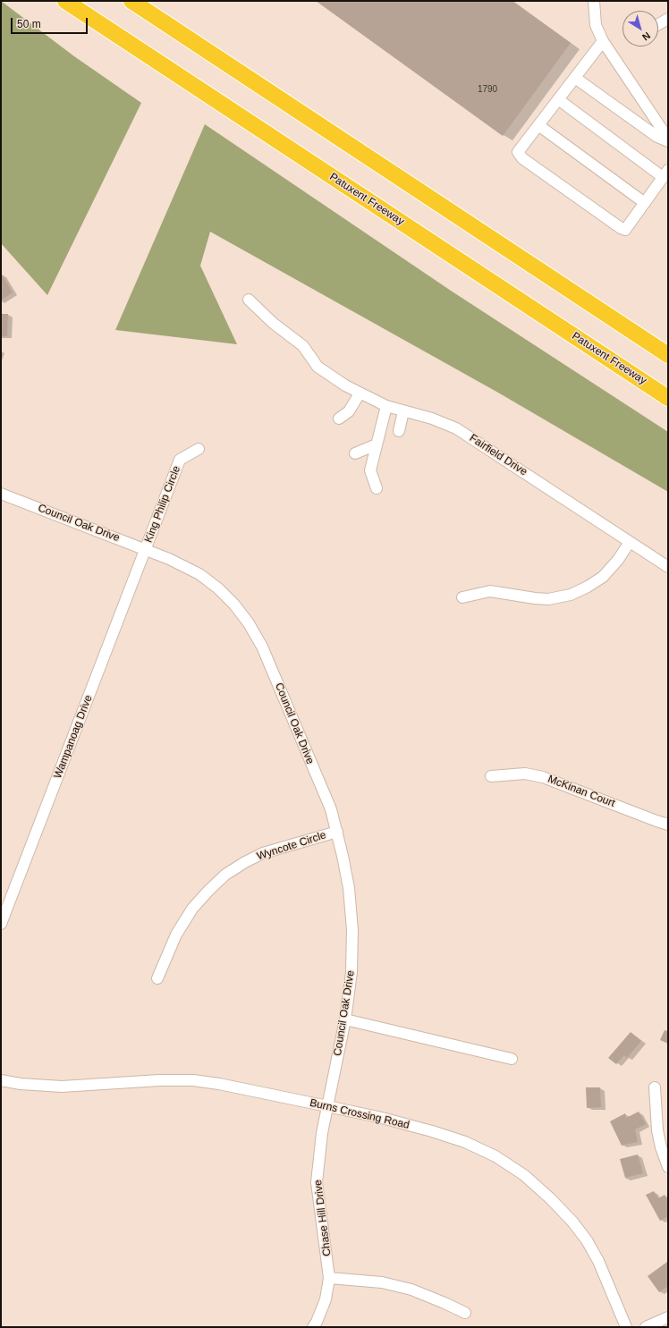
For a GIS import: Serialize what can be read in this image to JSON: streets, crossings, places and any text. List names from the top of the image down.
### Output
{
  "streets": {
    "highway": ["Patuxent Freeway"],
    "street": [
      "Fairfield Drive",
      "King Philip Circle",
      "Council Oak Drive",
      "Wampanoag Drive",
      "McKinan Court",
      "Wyncote Circle",
      "Burns Crossing Road",
      "Chase Hill Drive"
    ]
  },
  "crossings": [
    ["King Philip Circle", "Council Oak Drive"],
    ["King Philip Circle", "Wampanoag Drive"],
    ["Council Oak Drive", "Wampanoag Drive"],
    ["Council Oak Drive", "Wyncote Circle"],
    ["Council Oak Drive", "Burns Crossing Road"],
    ["Council Oak Drive", "Chase Hill Drive"],
    ["Burns Crossing Road", "Chase Hill Drive"]
  ],
  "house_numbers": ["1790"],
  "scale_bar": "50 m",
  "north": "bottom right"
}
